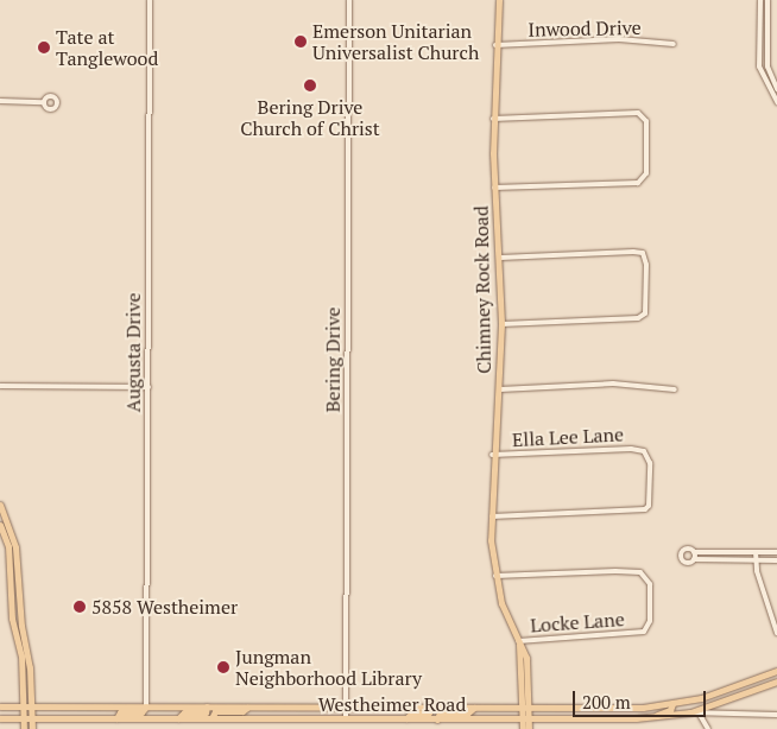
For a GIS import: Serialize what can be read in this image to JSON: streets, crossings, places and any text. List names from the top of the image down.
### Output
{
  "streets": {
    "main road": ["Chimney Rock Road", "Westheimer Road"],
    "street": [
      "Inwood Drive",
      "Augusta Drive",
      "Bering Drive",
      "Ella Lee Lane",
      "Locke Lane"
    ]
  },
  "crossings": [
    ["Inwood Drive", "Chimney Rock Road"],
    ["Chimney Rock Road", "Ella Lee Lane"],
    ["Chimney Rock Road", "Locke Lane"],
    ["Chimney Rock Road", "Westheimer Road"],
    ["Augusta Drive", "Westheimer Road"],
    ["Bering Drive", "Westheimer Road"]
  ],
  "places": [
    "Emerson Unitarian Universalist Church",
    "Tate at Tanglewood",
    "Bering Drive Church of Christ",
    "5858 Westheimer",
    "Jungman Neighborhood Library"
  ],
  "scale_bar": "200 m"
}
